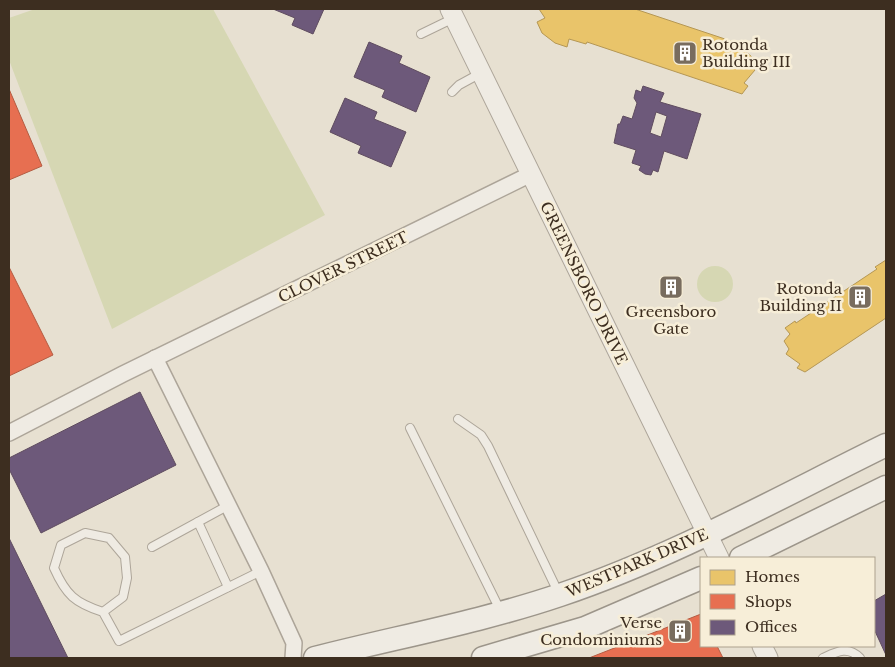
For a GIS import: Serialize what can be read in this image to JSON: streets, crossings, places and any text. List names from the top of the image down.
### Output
{
  "streets": {
    "main road": ["WESTPARK DRIVE"],
    "street": ["CLOVER STREET", "GREENSBORO DRIVE"]
  },
  "crossings": [
    ["CLOVER STREET", "GREENSBORO DRIVE"],
    ["GREENSBORO DRIVE", "WESTPARK DRIVE"]
  ],
  "places": {
    "building": [
      "Rotonda Building III",
      "Greensboro Gate",
      "Rotonda Building II",
      "Verse Condominiums"
    ]
  },
  "legend": ["Homes", "Shops", "Offices"]
}
